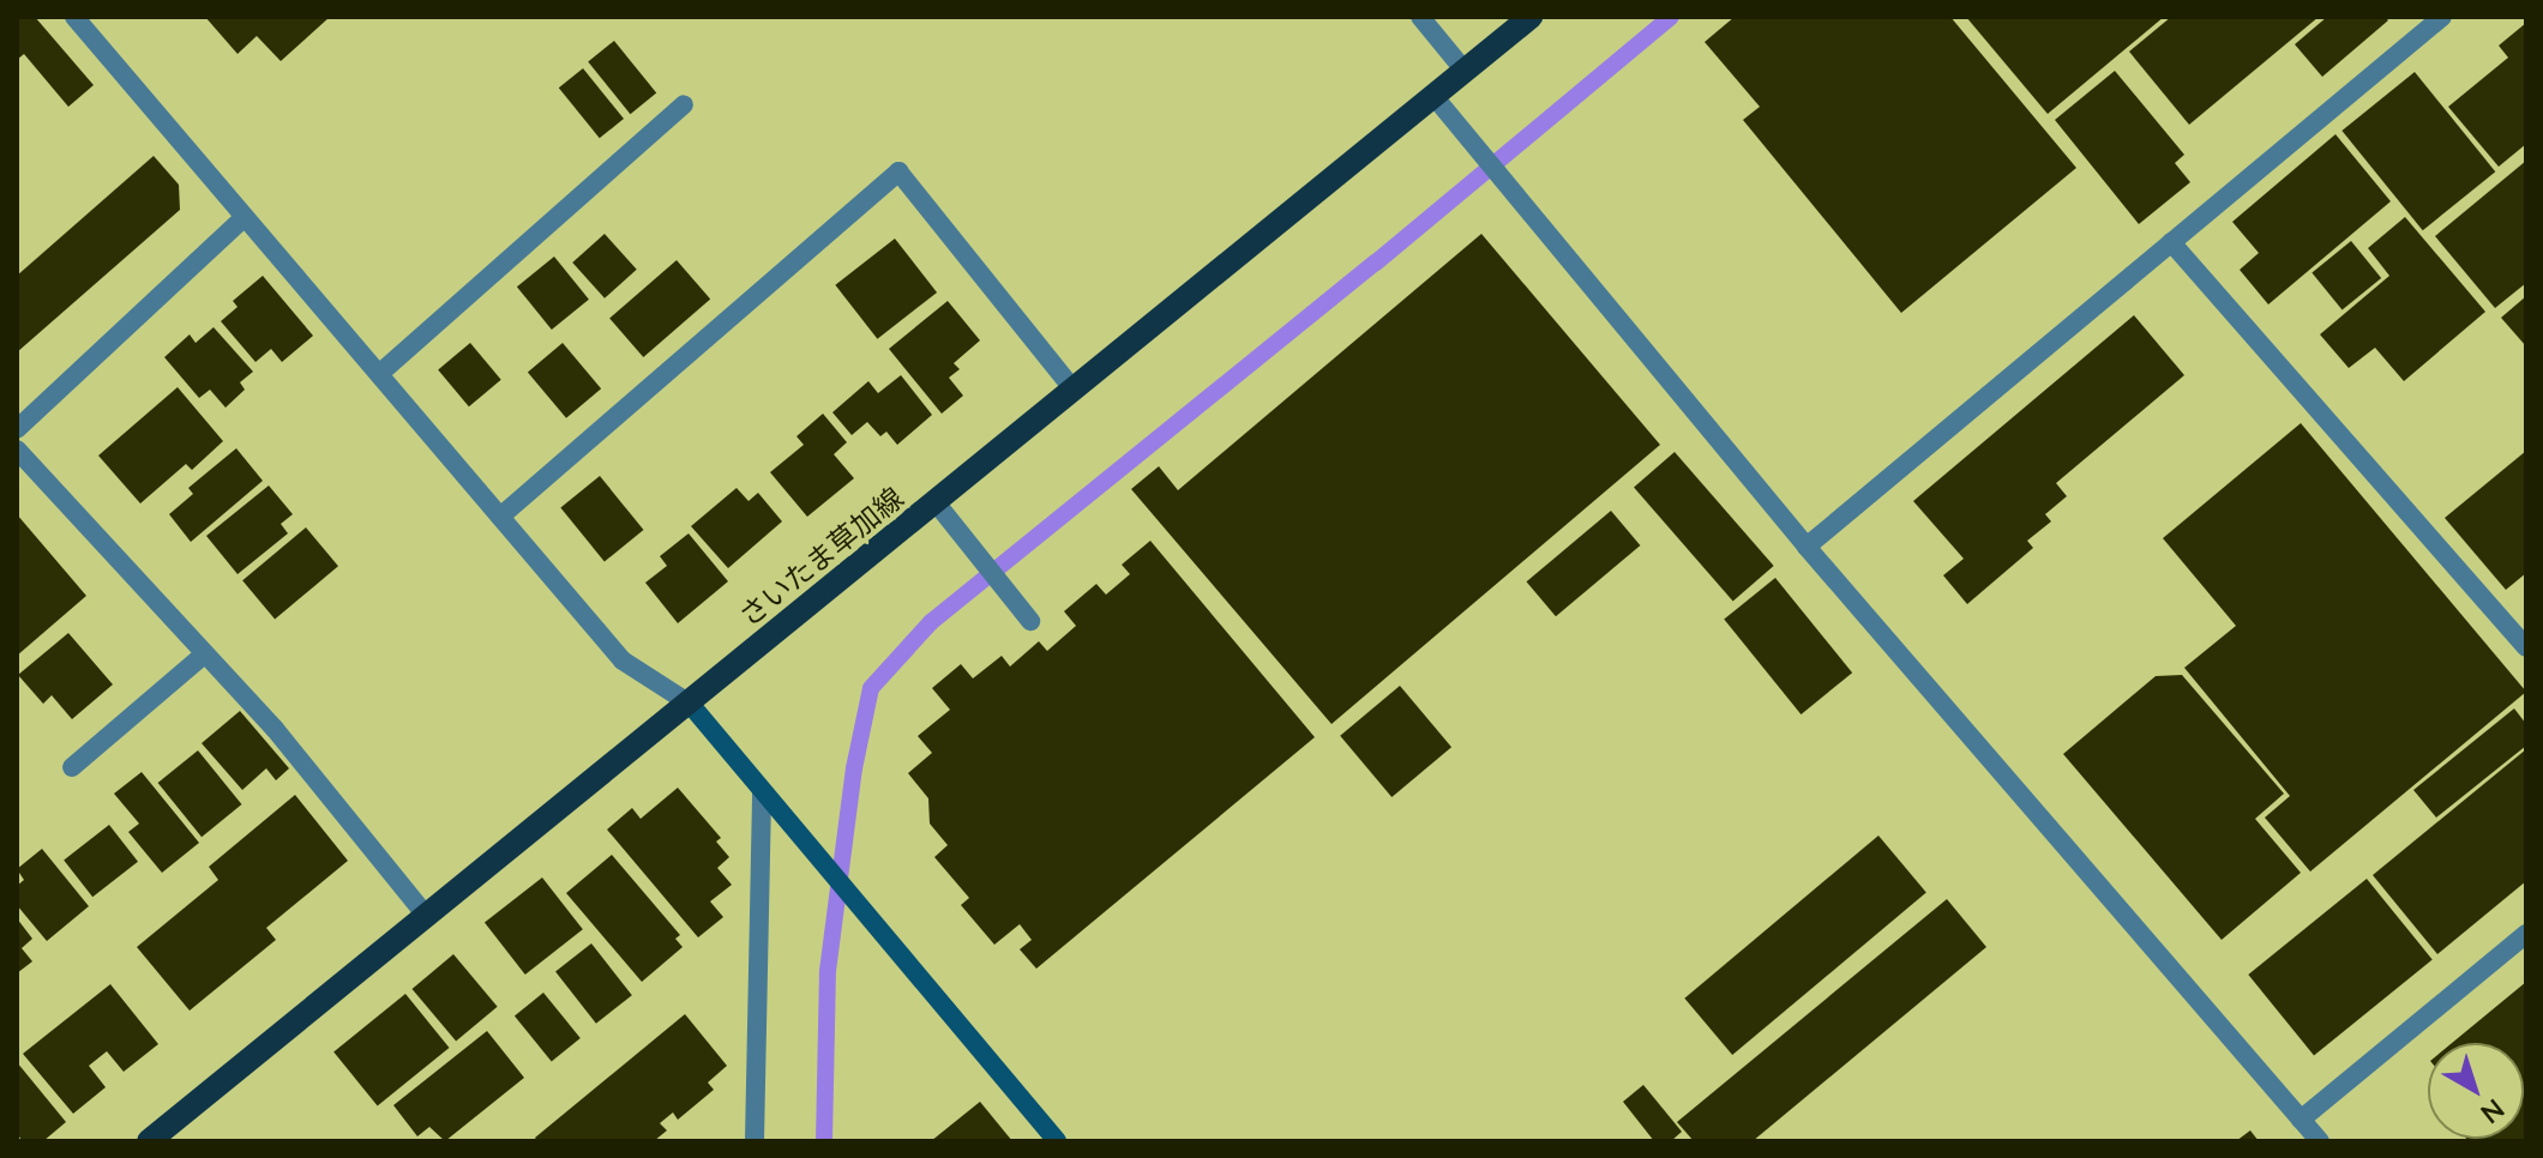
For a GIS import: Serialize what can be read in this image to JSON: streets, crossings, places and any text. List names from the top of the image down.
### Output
{
  "streets": {
    "main road": ["さいたま草加線"]
  },
  "north": "bottom right"
}
